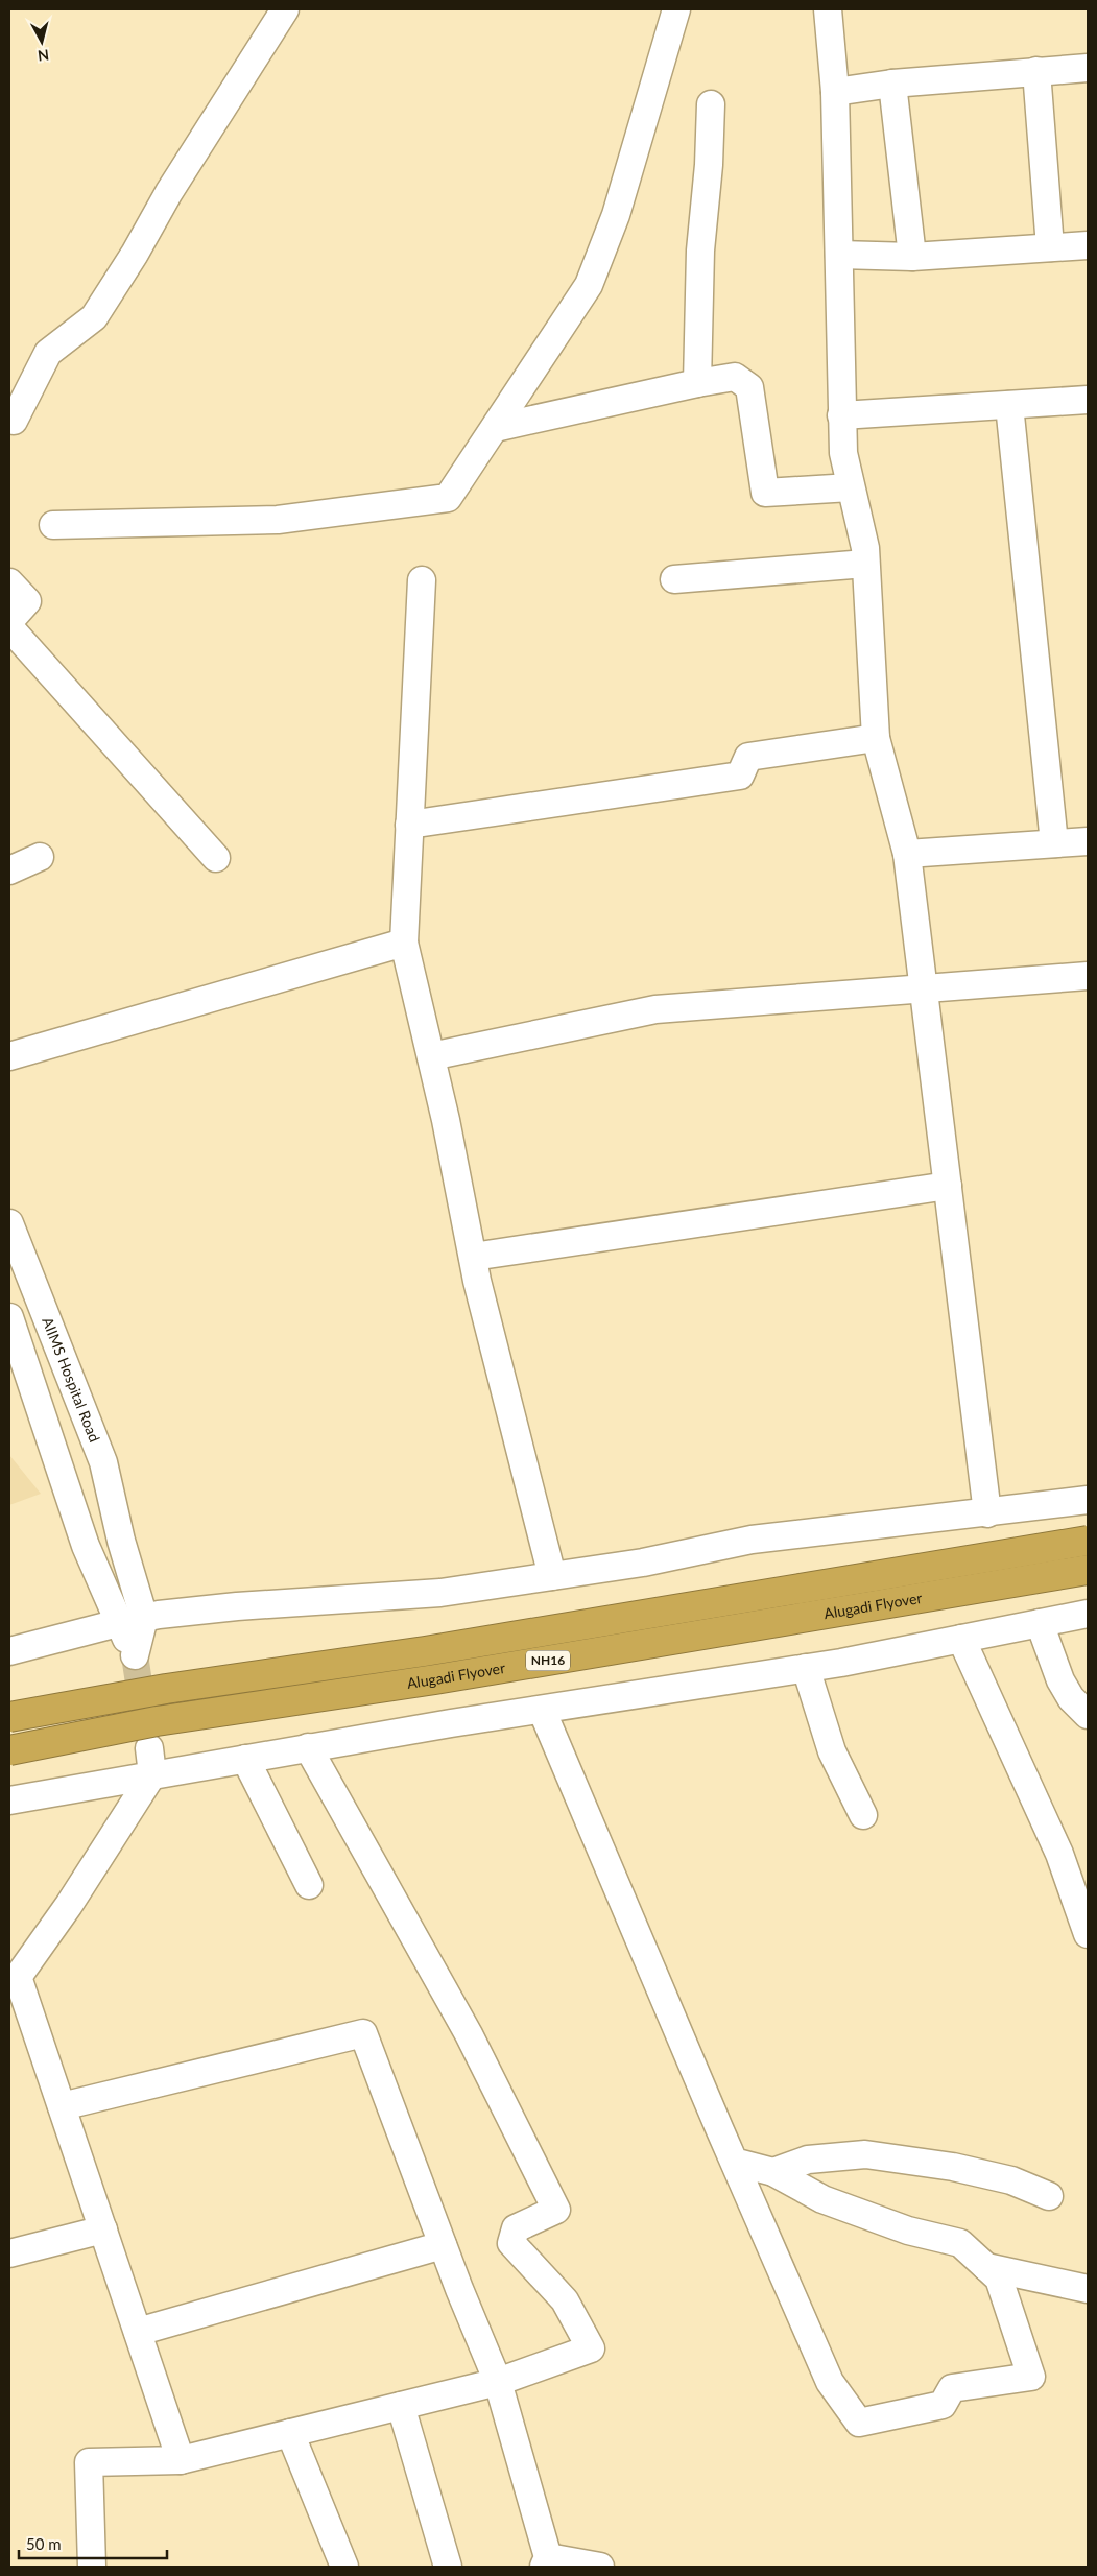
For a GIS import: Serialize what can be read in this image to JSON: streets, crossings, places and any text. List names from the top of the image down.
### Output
{
  "streets": {
    "highway": ["Alugadi Flyover", "NH16"],
    "street": ["AIIMS Hospital Road"]
  },
  "scale_bar": "50 m",
  "north": "bottom"
}
